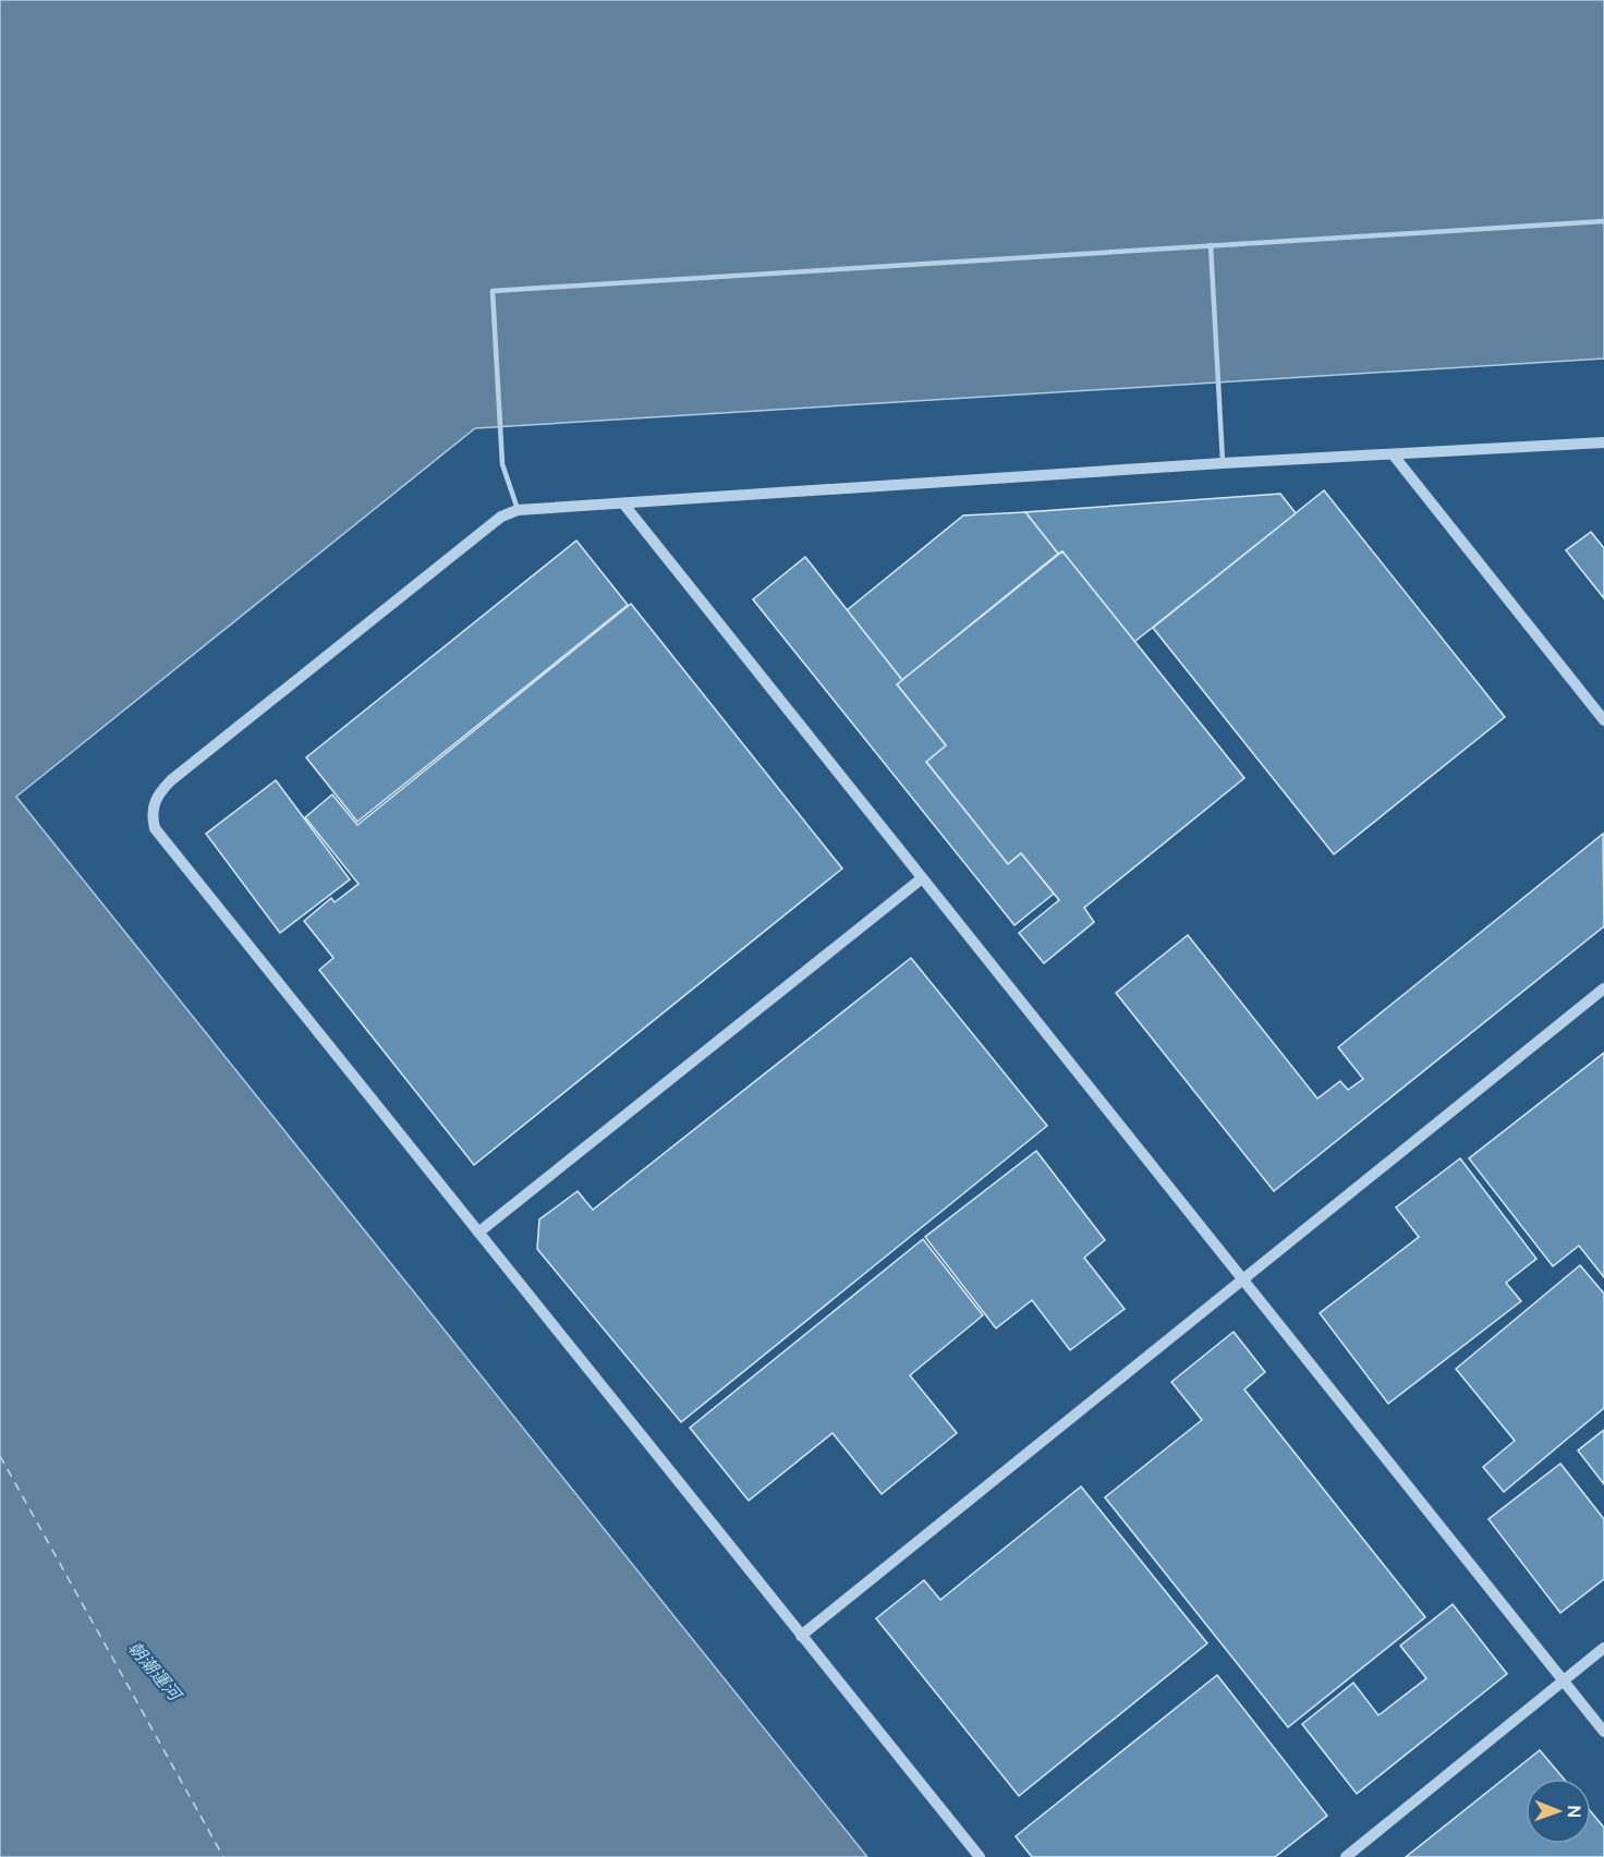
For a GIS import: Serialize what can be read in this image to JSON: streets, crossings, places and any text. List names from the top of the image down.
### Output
{
  "water": ["朝潮運河"],
  "north": "right"
}
